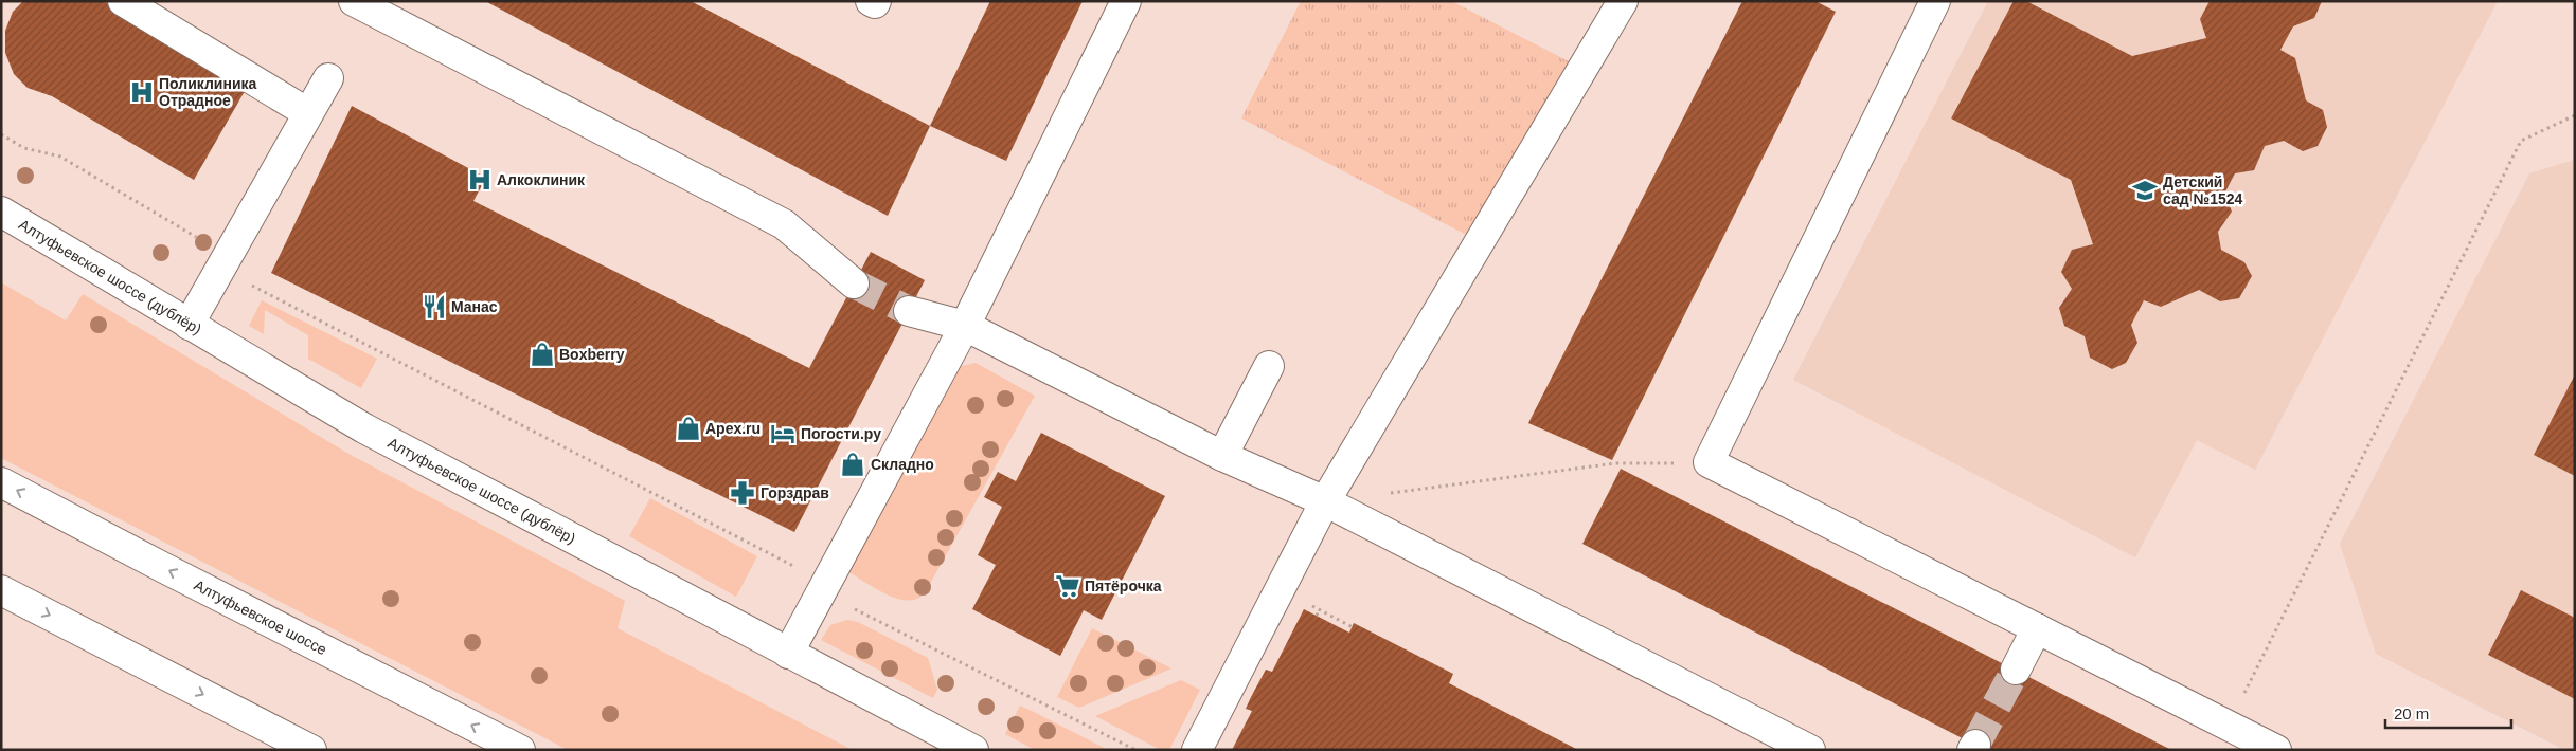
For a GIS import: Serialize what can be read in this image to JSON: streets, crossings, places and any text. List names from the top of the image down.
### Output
{
  "streets": {
    "main road": ["Алтуфьевское шоссе (дублёр)", "Алтуфьевское шоссе"]
  },
  "places": {
    "hospital": ["Поликлиника Отрадное", "Алкоклиник"],
    "school or university": ["Детский сад №1524"],
    "restaurant": ["Манас"],
    "shop": ["Boxberry", "Apex.ru", "Складно"],
    "hotel": ["Погости.ру"],
    "pharmacy": ["Горздрав"],
    "supermarket": ["Пятёрочка"]
  },
  "scale_bar": "20 m"
}
